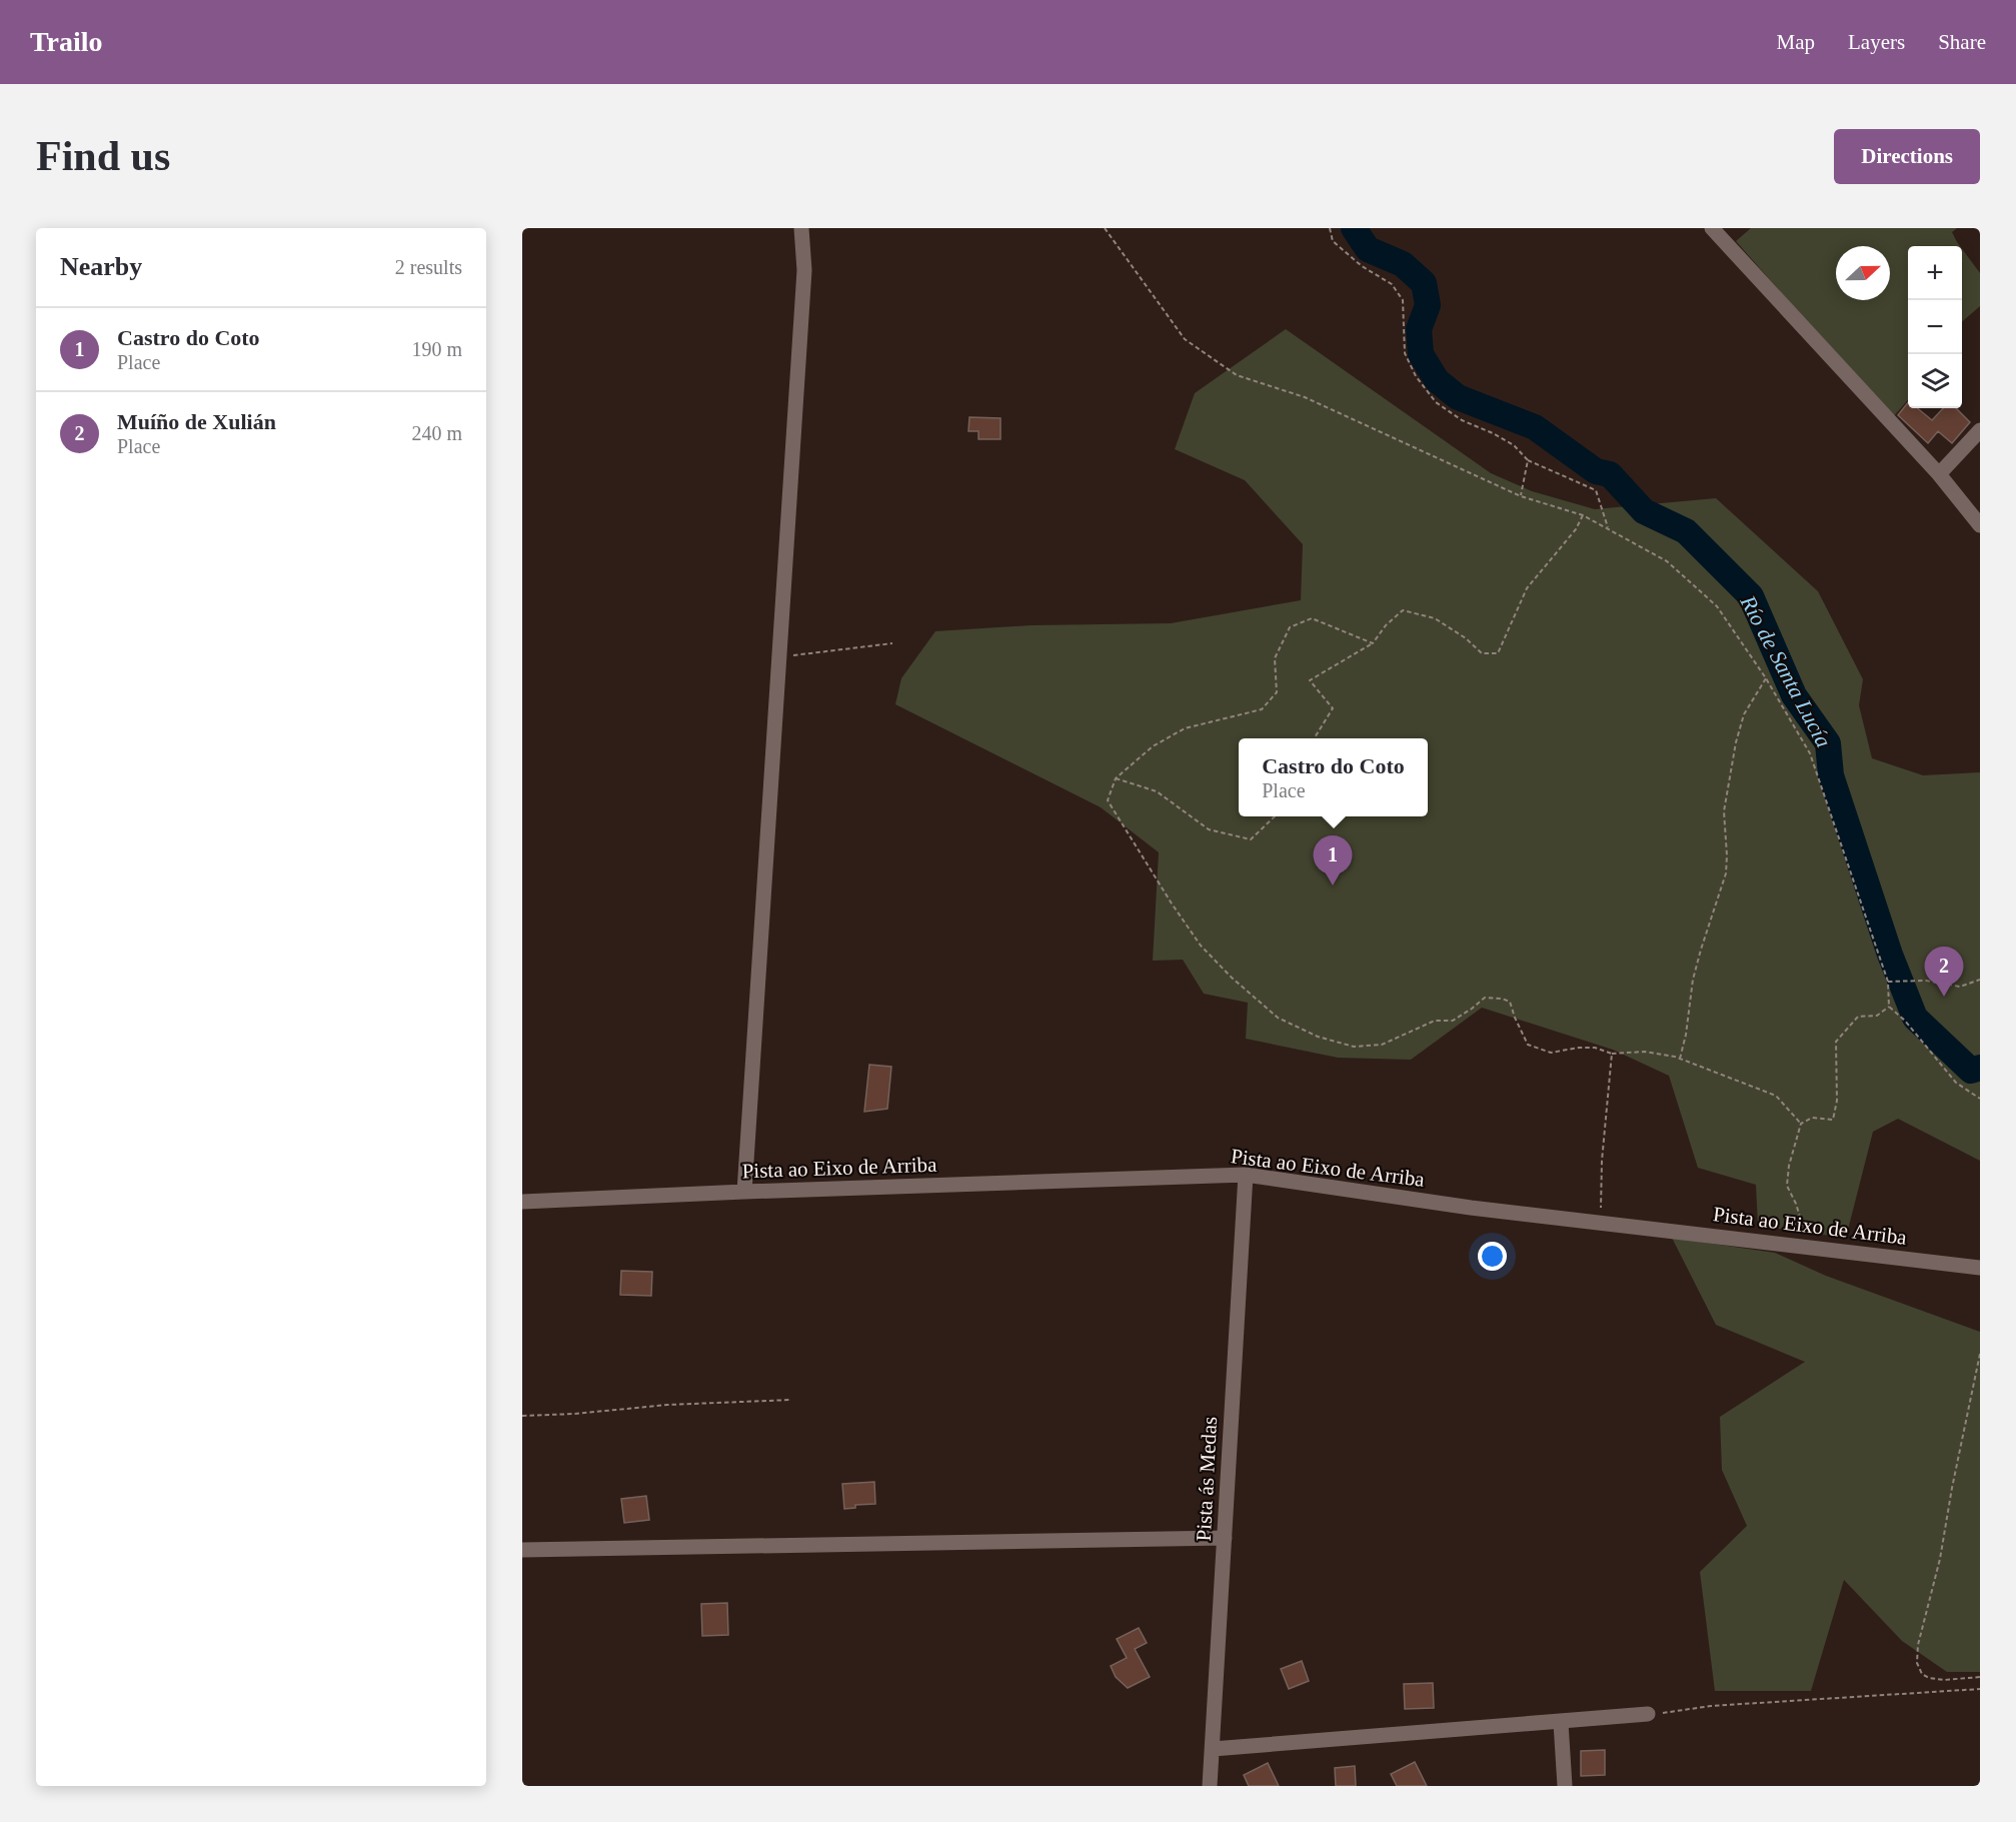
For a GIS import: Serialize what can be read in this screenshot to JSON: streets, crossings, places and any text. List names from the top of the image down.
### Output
{
  "streets": {
    "street": ["Pista ao Eixo de Arriba", "Pista ás Medas"]
  },
  "crossings": [
    ["Pista ao Eixo de Arriba", "Pista ás Medas"]
  ],
  "water": ["Río de Santa Lucía"],
  "north": "right",
  "page": {
    "header": "Trailo",
    "nav": ["Map", "Layers", "Share"],
    "buttons": "Directions",
    "title": "Find us",
    "heading": ["Nearby", "2 results"],
    "map_buttons": ["+", "−"],
    "list": [
      {
        "mark": "1",
        "name": "Castro do Coto",
        "note": "Place",
        "value": "190 m"
      },
      {
        "mark": "2",
        "name": "Muíño de Xulián",
        "note": "Place",
        "value": "240 m"
      }
    ],
    "popup": ["Castro do Coto", "Place"],
    "pins": ["1", "2"]
  }
}
